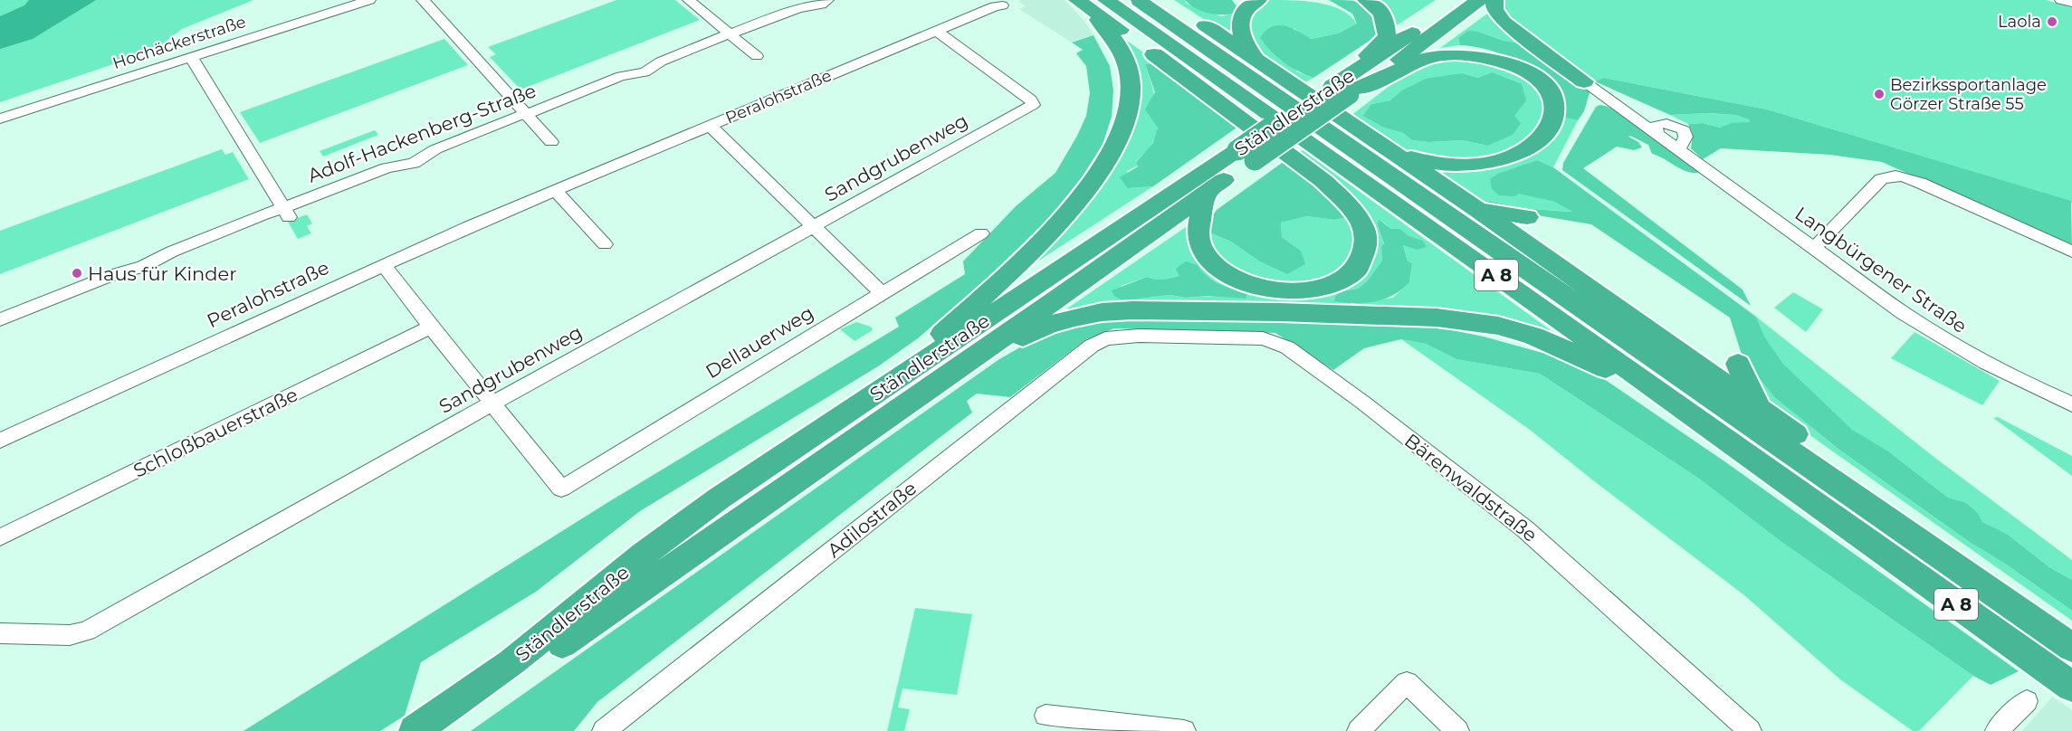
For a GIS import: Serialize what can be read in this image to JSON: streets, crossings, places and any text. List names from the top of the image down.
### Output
{
  "streets": {
    "highway": ["Ständlerstraße", "A 8"],
    "street": [
      "Hochäckerstraße",
      "Peralohstraße",
      "Adolf-Hackenberg-Straße",
      "Sandgrubenweg",
      "Langbürgener Straße",
      "Dellauerweg",
      "Schloßbauerstraße",
      "Bärenwaldstraße",
      "Adilostraße"
    ]
  },
  "crossings": [
    ["Peralohstraße", "Sandgrubenweg"],
    ["Sandgrubenweg", "Dellauerweg"],
    ["Bärenwaldstraße", "Adilostraße"]
  ],
  "places": ["Laola", "Bezirkssportanlage Görzer Straße 55", "Haus für Kinder"]
}
